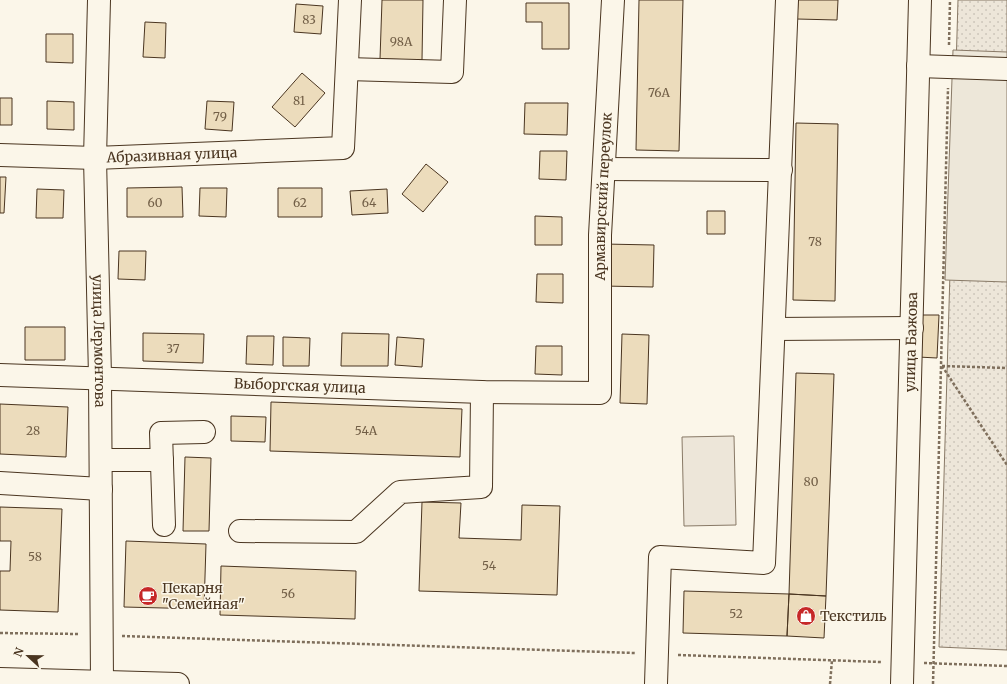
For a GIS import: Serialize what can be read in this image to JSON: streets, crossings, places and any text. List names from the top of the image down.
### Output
{
  "streets": {
    "street": [
      "Абразивная улица",
      "Армавирский переулок",
      "улица Лермонтова",
      "улица Бажова",
      "Выборгская улица"
    ]
  },
  "crossings": [
    ["Абразивная улица", "улица Лермонтова"],
    ["Армавирский переулок", "Выборгская улица"],
    ["улица Лермонтова", "Выборгская улица"]
  ],
  "places": {
    "cafe": ["Пекарня \"Семейная\""],
    "shop": ["Текстиль"]
  },
  "house_numbers": [
    "83",
    "98А",
    "76А",
    "81",
    "79",
    "60",
    "62",
    "64",
    "78",
    "37",
    "28",
    "54А",
    "80",
    "58",
    "54",
    "56",
    "52"
  ],
  "north": "left"
}
